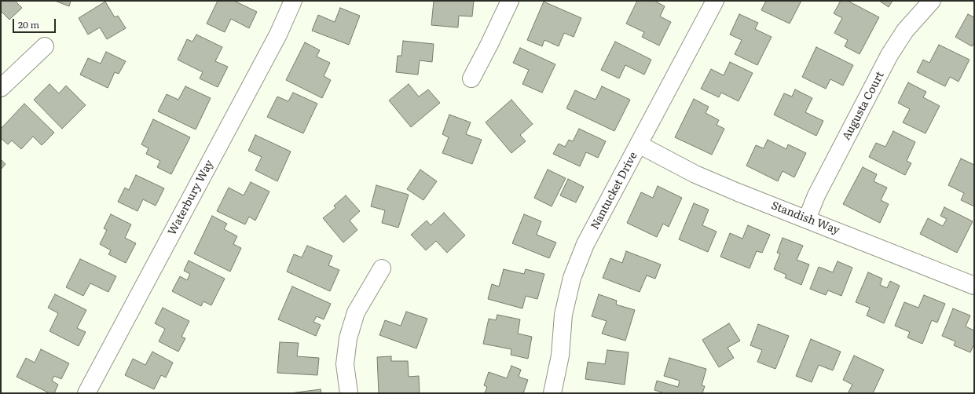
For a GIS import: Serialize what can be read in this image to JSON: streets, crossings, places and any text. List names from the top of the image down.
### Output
{
  "streets": {
    "street": [
      "Augusta Court",
      "Nantucket Drive",
      "Waterbury Way",
      "Standish Way"
    ]
  },
  "crossings": [
    ["Augusta Court", "Standish Way"],
    ["Nantucket Drive", "Standish Way"]
  ],
  "scale_bar": "20 m"
}
